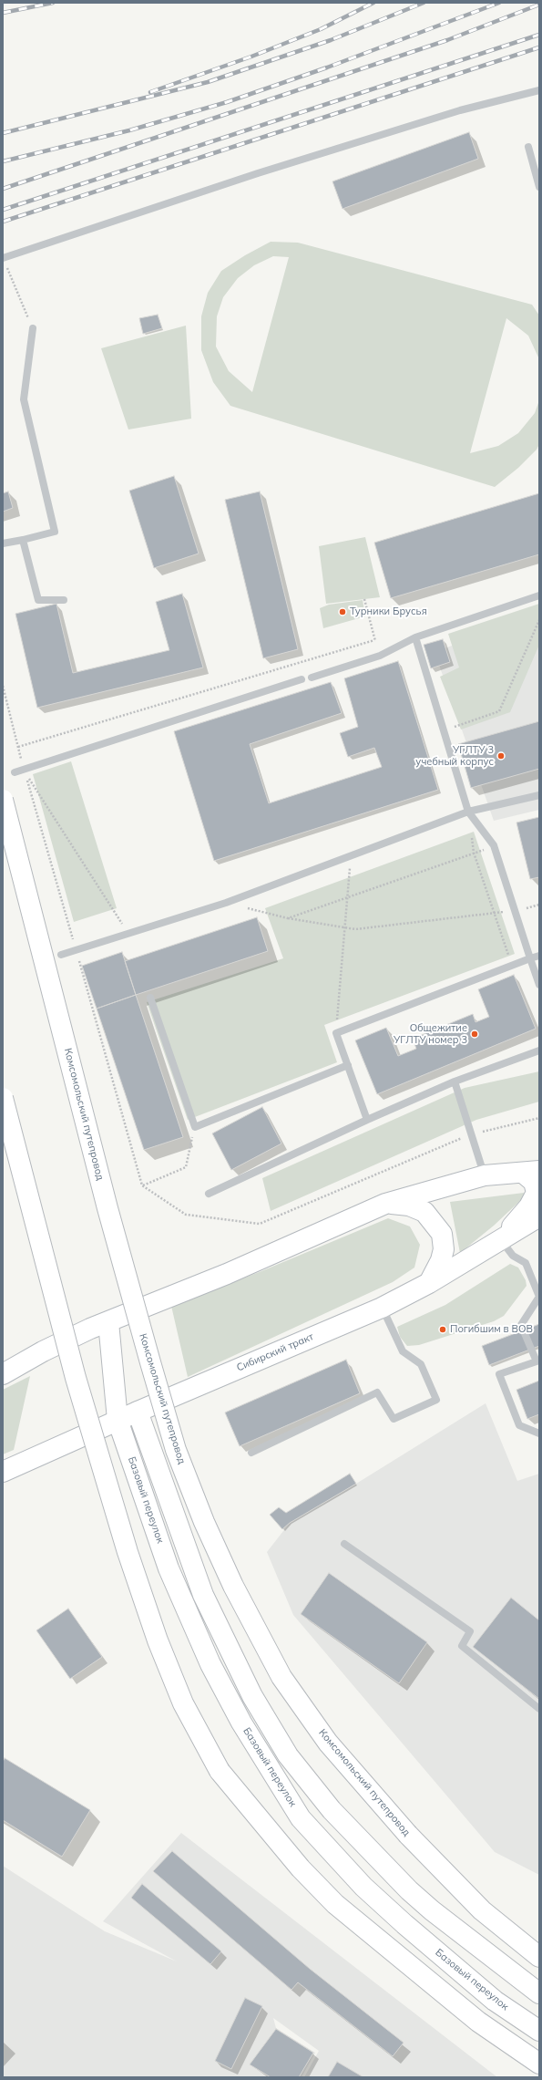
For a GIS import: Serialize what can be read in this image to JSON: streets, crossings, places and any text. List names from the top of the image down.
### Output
{
  "streets": {
    "main road": ["Комсомольский путепровод", "Сибирский тракт", "Базовый переулок"]
  },
  "crossings": [
    ["Сибирский тракт", "Базовый переулок"]
  ],
  "places": [
    "Турники Брусья",
    "УГЛТУ 3 учебный корпус",
    "Общежитие УГЛТУ номер 3",
    "Погибшим в ВОВ"
  ]
}
